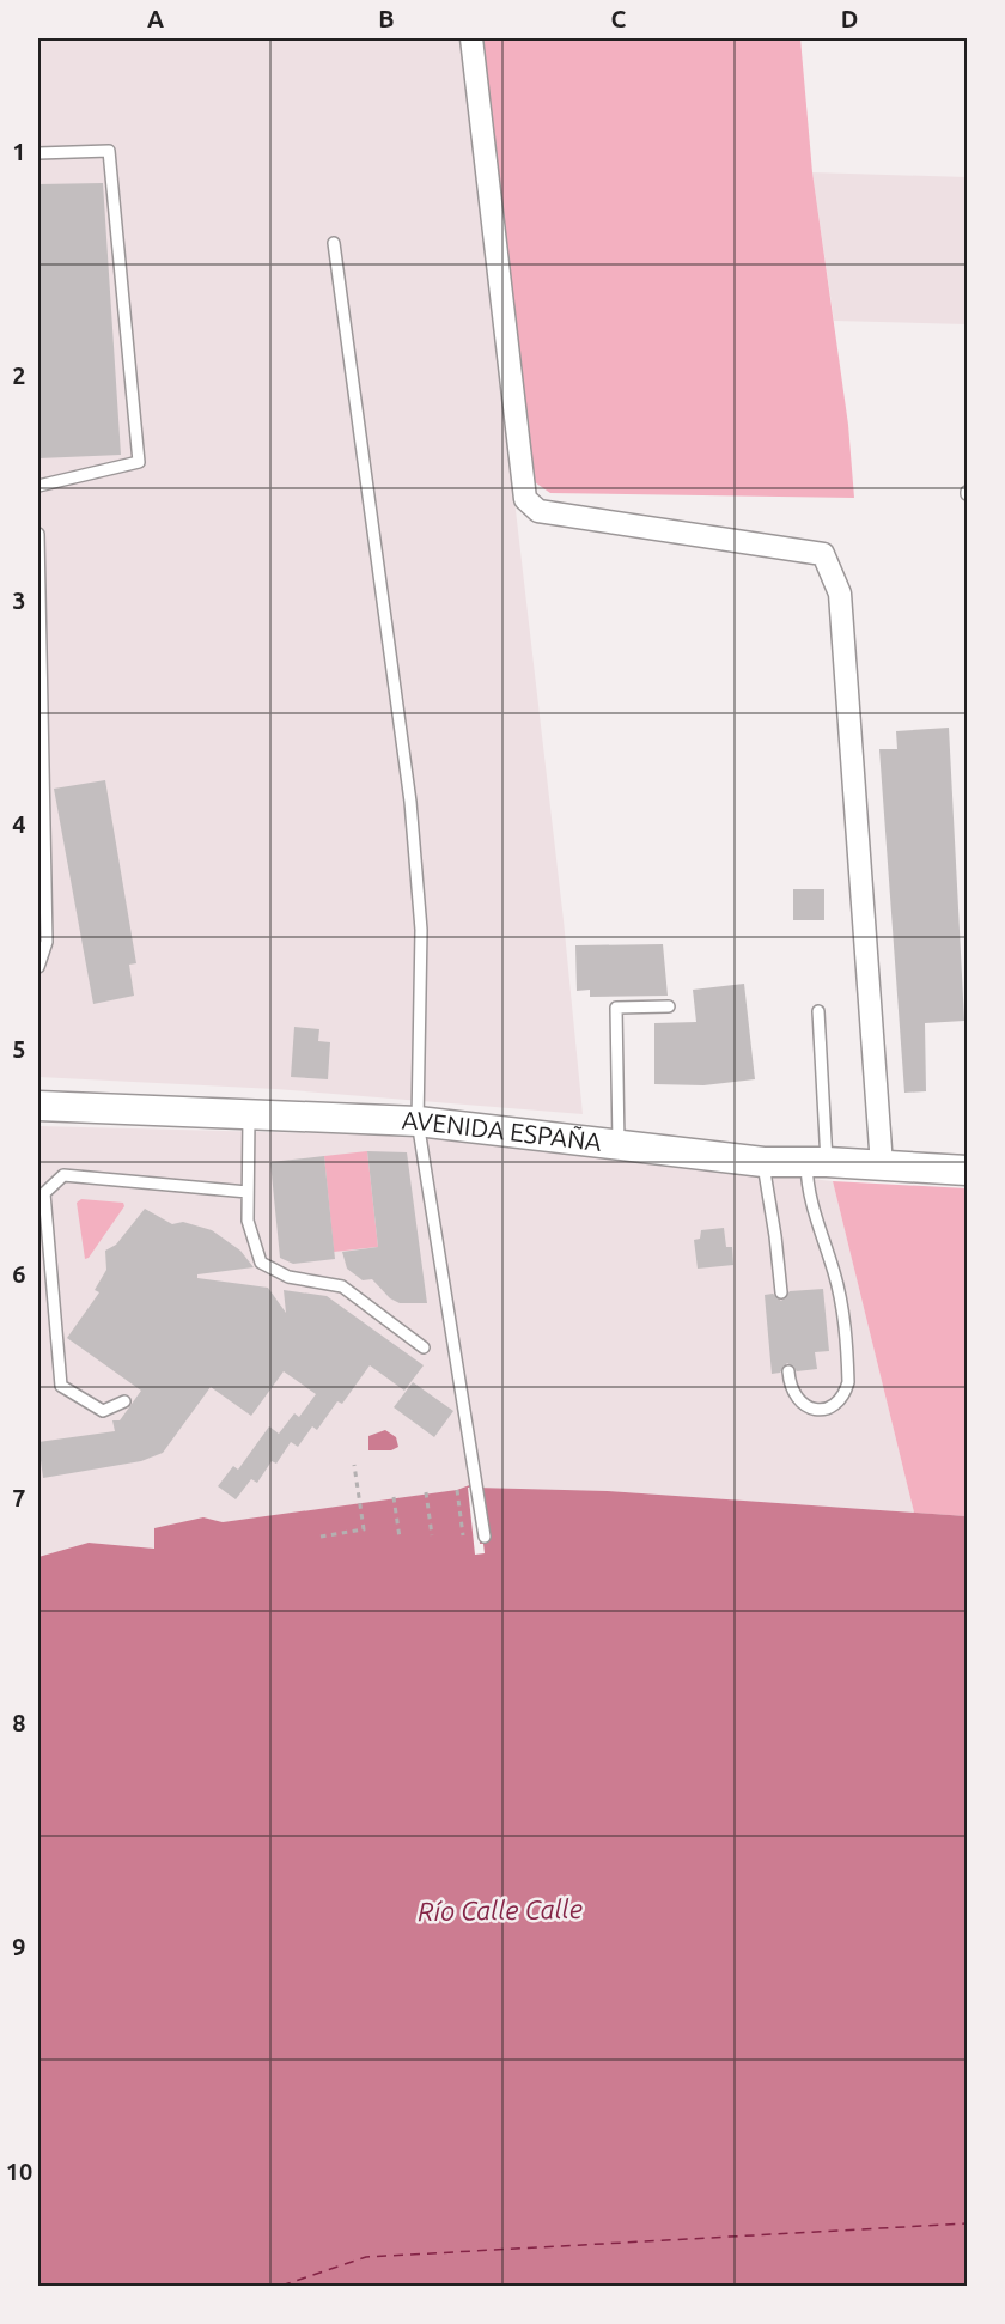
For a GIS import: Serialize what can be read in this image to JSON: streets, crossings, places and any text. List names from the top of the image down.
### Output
{
  "streets": {
    "main road": ["AVENIDA ESPAÑA"]
  },
  "water": ["Río Calle Calle"],
  "grid": {
    "columns": [
      "A",
      "B",
      "C",
      "D"
    ],
    "rows": [
      "1",
      "2",
      "3",
      "4",
      "5",
      "6",
      "7",
      "8",
      "9",
      "10"
    ]
  }
}
